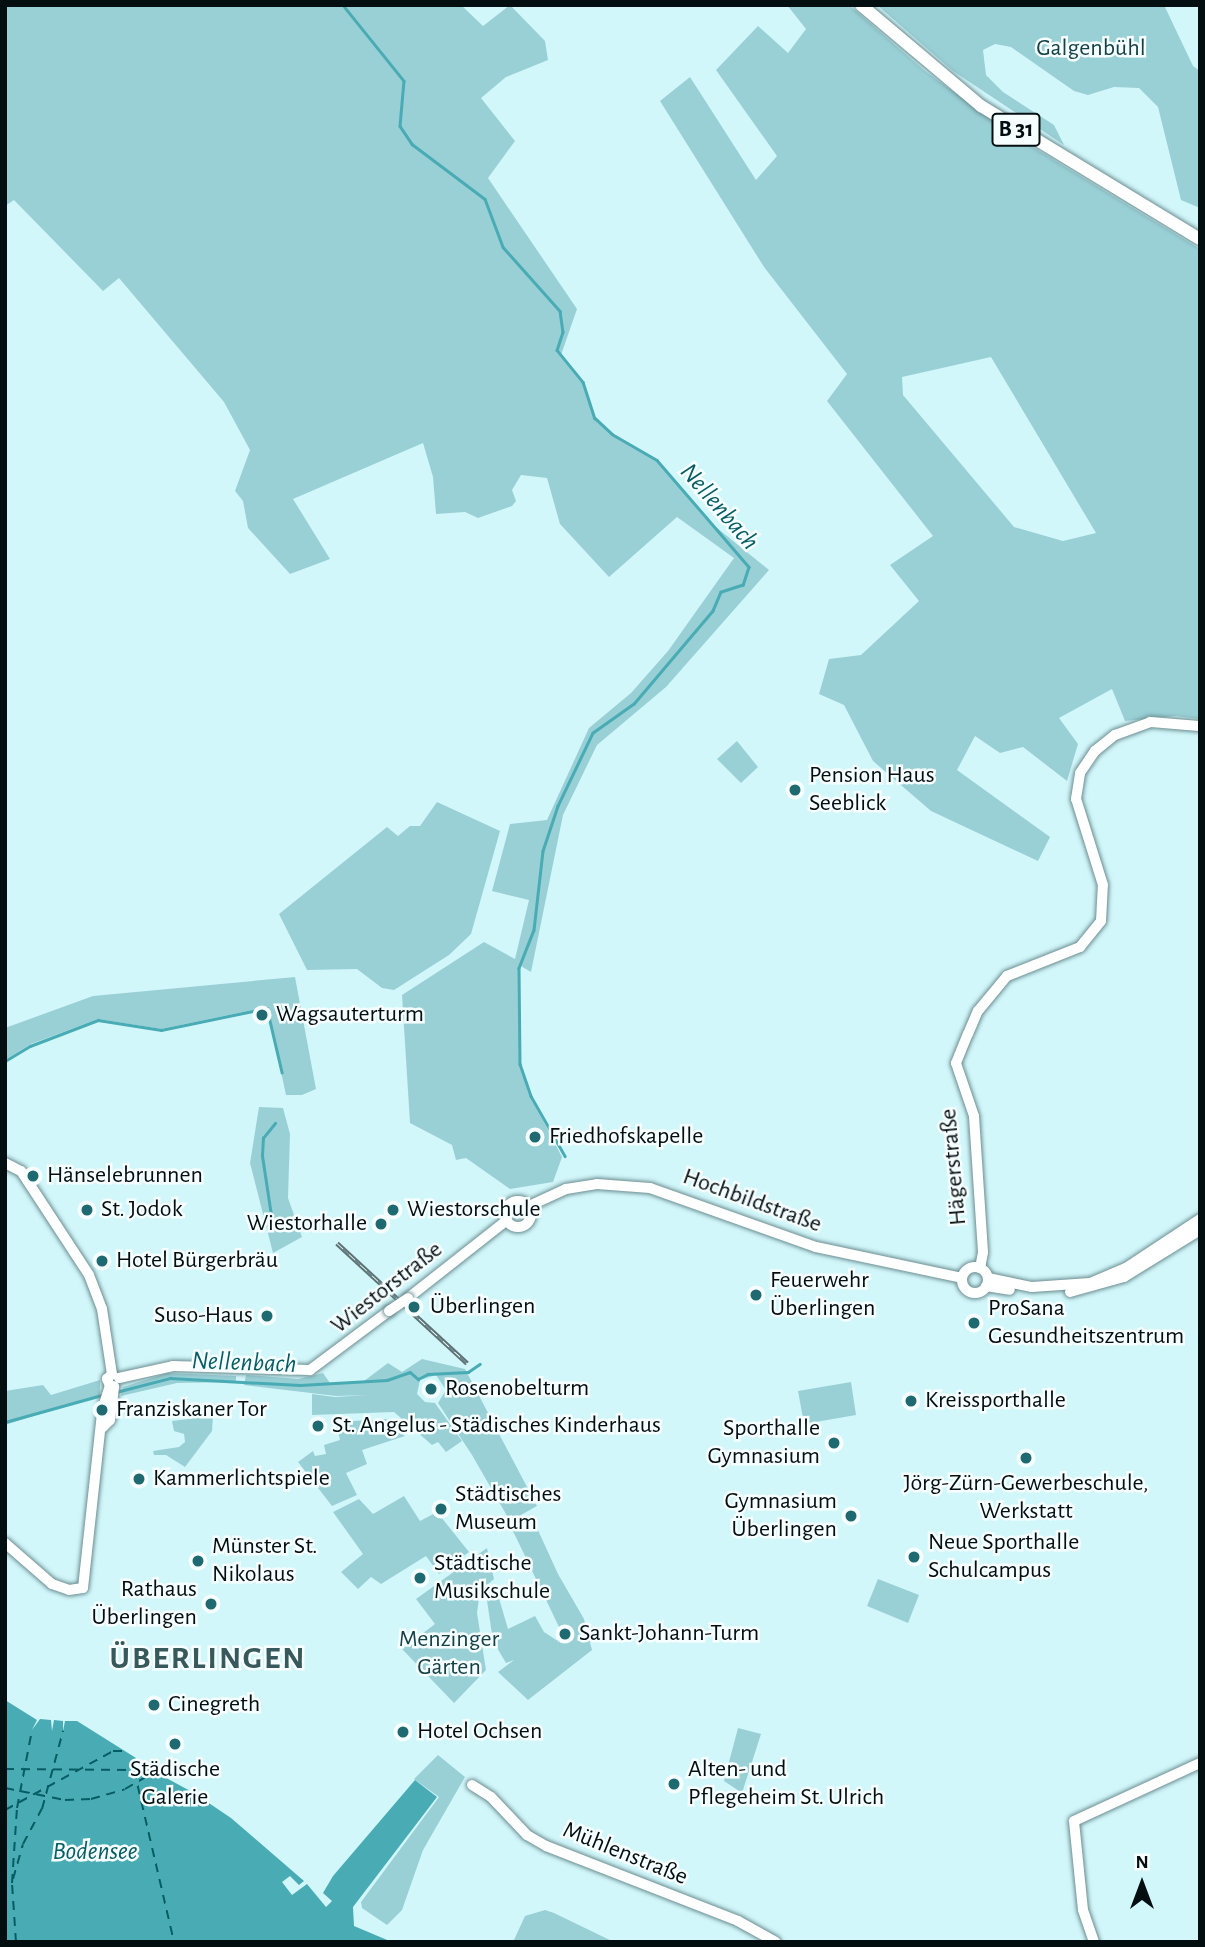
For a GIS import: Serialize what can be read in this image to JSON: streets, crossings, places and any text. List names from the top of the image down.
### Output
{
  "streets": {
    "main road": ["B 31"],
    "street": [
      "Hägerstraße",
      "Hochbildstraße",
      "Wiestorstraße",
      "Mühlenstraße"
    ]
  },
  "crossings": [
    ["Hochbildstraße", "Wiestorstraße"]
  ],
  "districts": ["ÜBERLINGEN"],
  "water": ["Nellenbach", "Bodensee"],
  "parks": ["Galgenbühl", "Menzinger Gärten"],
  "places": [
    "Pension Haus Seeblick",
    "Wagsauterturm",
    "Friedhofskapelle",
    "Hänselebrunnen",
    "St. Jodok",
    "Wiestorschule",
    "Wiestorhalle",
    "Hotel Bürgerbräu",
    "Feuerwehr Überlingen",
    "Überlingen",
    "Suso-Haus",
    "ProSana Gesundheitszentrum",
    "Rosenobelturm",
    "Kreissporthalle",
    "Franziskaner Tor",
    "St. Angelus - Städisches Kinderhaus",
    "Sporthalle Gymnasium",
    "Jörg-Zürn-Gewerbeschule, Werkstatt",
    "Kammerlichtspiele",
    "Städtisches Museum",
    "Gymnasium Überlingen",
    "Neue Sporthalle Schulcampus",
    "Münster St. Nikolaus",
    "Städtische Musikschule",
    "Rathaus Überlingen",
    "Sankt-Johann-Turm",
    "Cinegreth",
    "Hotel Ochsen",
    "Städische Galerie",
    "Alten- und Pflegeheim St. Ulrich"
  ],
  "north": "top"
}
